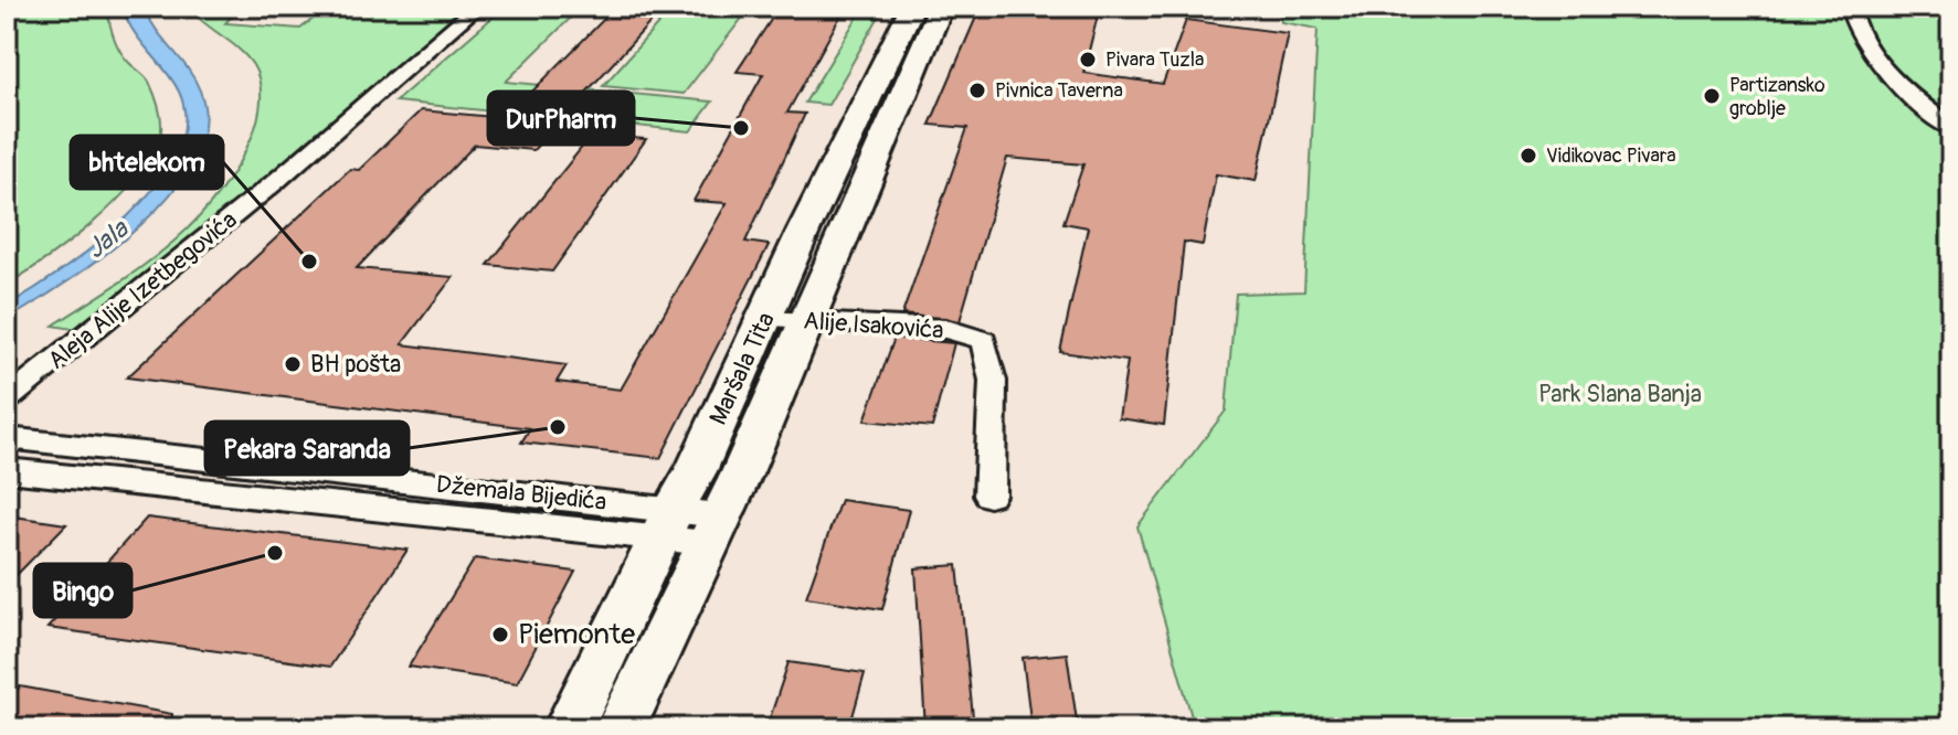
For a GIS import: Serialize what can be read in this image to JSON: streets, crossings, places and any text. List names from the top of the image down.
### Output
{
  "streets": {
    "main road": ["Maršala Tita"],
    "street": ["Aleja Alije Izetbegovića", "Alije Isakovića", "Džemala Bijedića"]
  },
  "crossings": [
    ["Alije Isakovića", "Maršala Tita"],
    ["Maršala Tita", "Džemala Bijedića"]
  ],
  "water": ["Jala"],
  "parks": ["Park Slana Banja"],
  "places": [
    "Pivara Tuzla",
    "Pivnica Taverna",
    "Partizansko groblje",
    "DurPharm",
    "Vidikovac Pivara",
    "bhtelekom",
    "BH pošta",
    "Pekara Saranda",
    "Bingo",
    "Piemonte"
  ]
}
